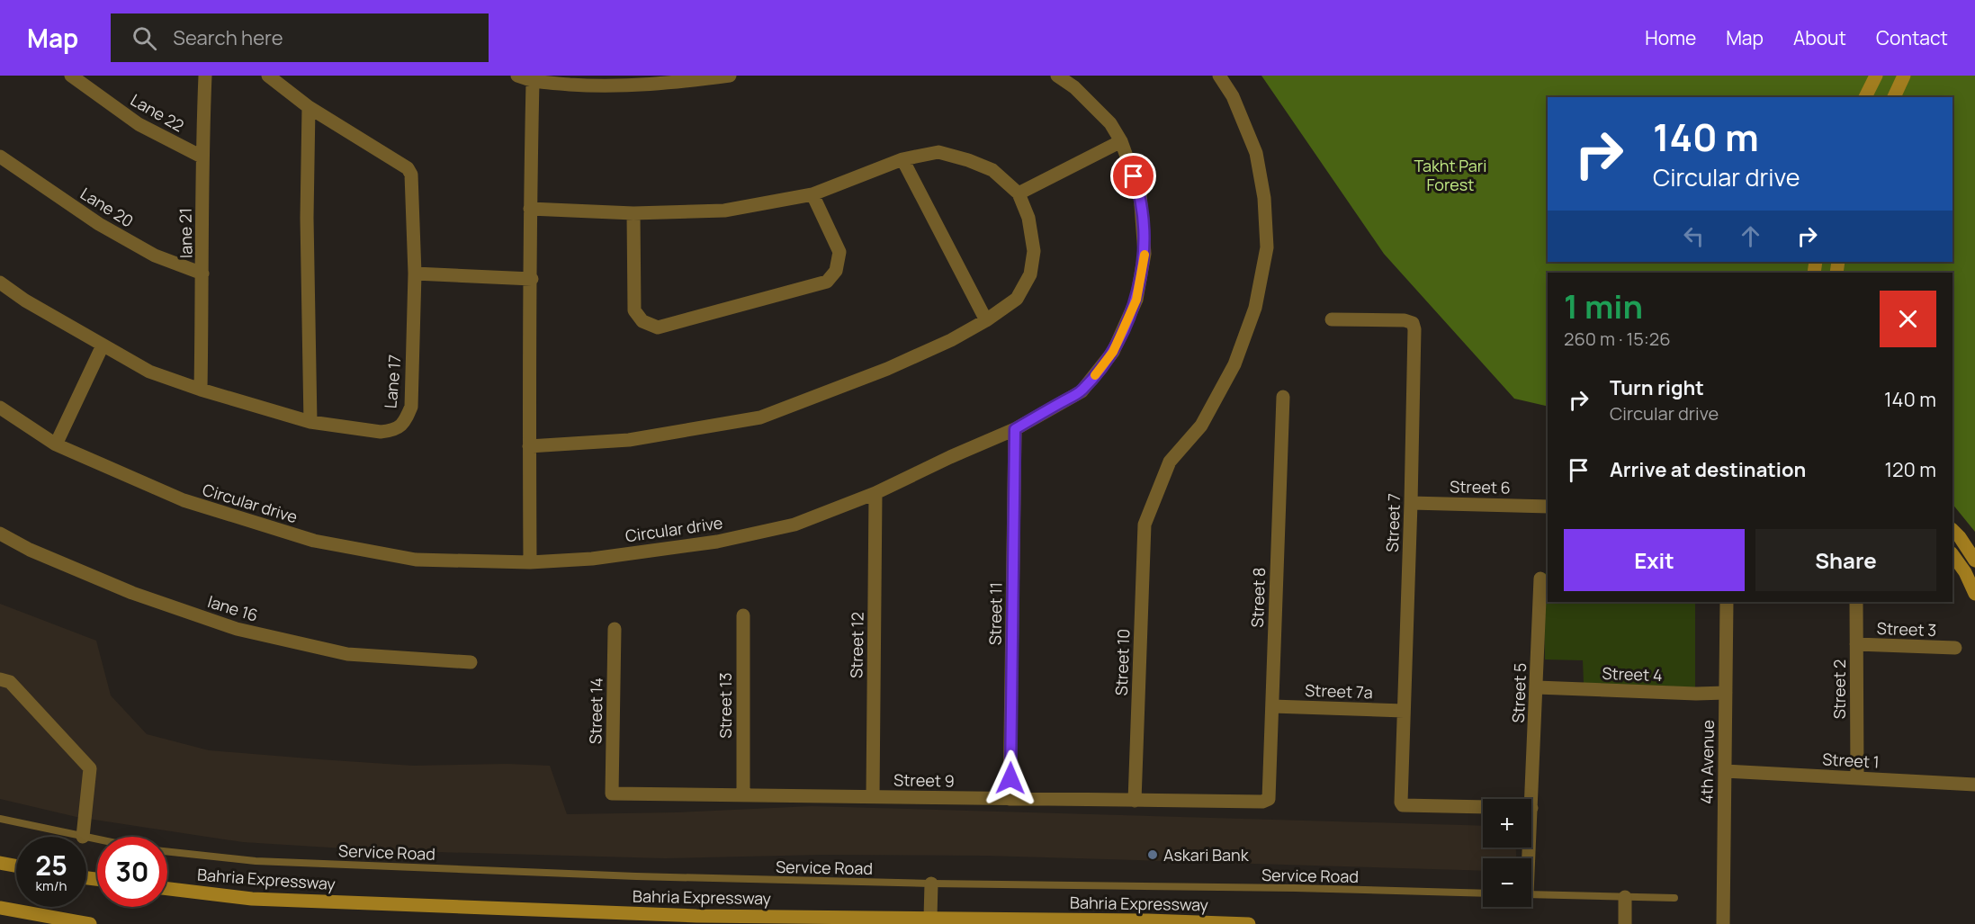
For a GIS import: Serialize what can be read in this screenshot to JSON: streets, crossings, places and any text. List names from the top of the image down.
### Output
{
  "streets": {
    "main road": ["Bahria Expressway"],
    "street": [
      "Lane 22",
      "Lane 20",
      "lane 21",
      "Lane 17",
      "Street 6",
      "Circular drive",
      "Street 7",
      "Street 8",
      "lane 16",
      "Street 11",
      "Street 3",
      "Street 12",
      "Street 10",
      "Street 4",
      "Street 2",
      "Street 7a",
      "Street 5",
      "Street 13",
      "Street 14",
      "Street 1",
      "4th Avenue",
      "Street 9"
    ],
    "lane": ["Service Road"]
  },
  "crossings": [
    ["Lane 22", "lane 21"],
    ["Lane 20", "lane 21"],
    ["lane 21", "Lane 17"],
    ["Street 6", "Street 7"],
    ["Circular drive", "Street 11"],
    ["Circular drive", "Street 12"],
    ["Street 7", "Street 7a"],
    ["Street 8", "Street 7a"],
    ["Street 8", "Street 9"],
    ["Street 11", "Street 9"],
    ["Street 3", "Street 2"],
    ["Street 12", "Street 9"],
    ["Street 10", "Street 9"],
    ["Street 4", "Street 5"],
    ["Street 4", "4th Avenue"],
    ["Street 2", "Street 1"],
    ["Street 13", "Street 9"],
    ["Street 14", "Street 9"],
    ["Street 1", "4th Avenue"]
  ],
  "parks": ["Takht Pari Forest"],
  "places": ["Askari Bank"],
  "page": {
    "header": "Map",
    "search": "Search here",
    "nav": [
      "Home",
      "Map",
      "About",
      "Contact"
    ],
    "turn": ["140 m", "Circular drive"],
    "heading": ["1 min", "260 m · 15:26"],
    "list": [
      {
        "name": "Turn right",
        "note": "Circular drive",
        "value": "140 m"
      },
      {
        "name": "Arrive at destination",
        "value": "120 m"
      }
    ],
    "buttons": ["Exit", "Share"],
    "map_buttons": ["+", "−"],
    "speed": "25 km/h",
    "limit": "30"
  }
}
